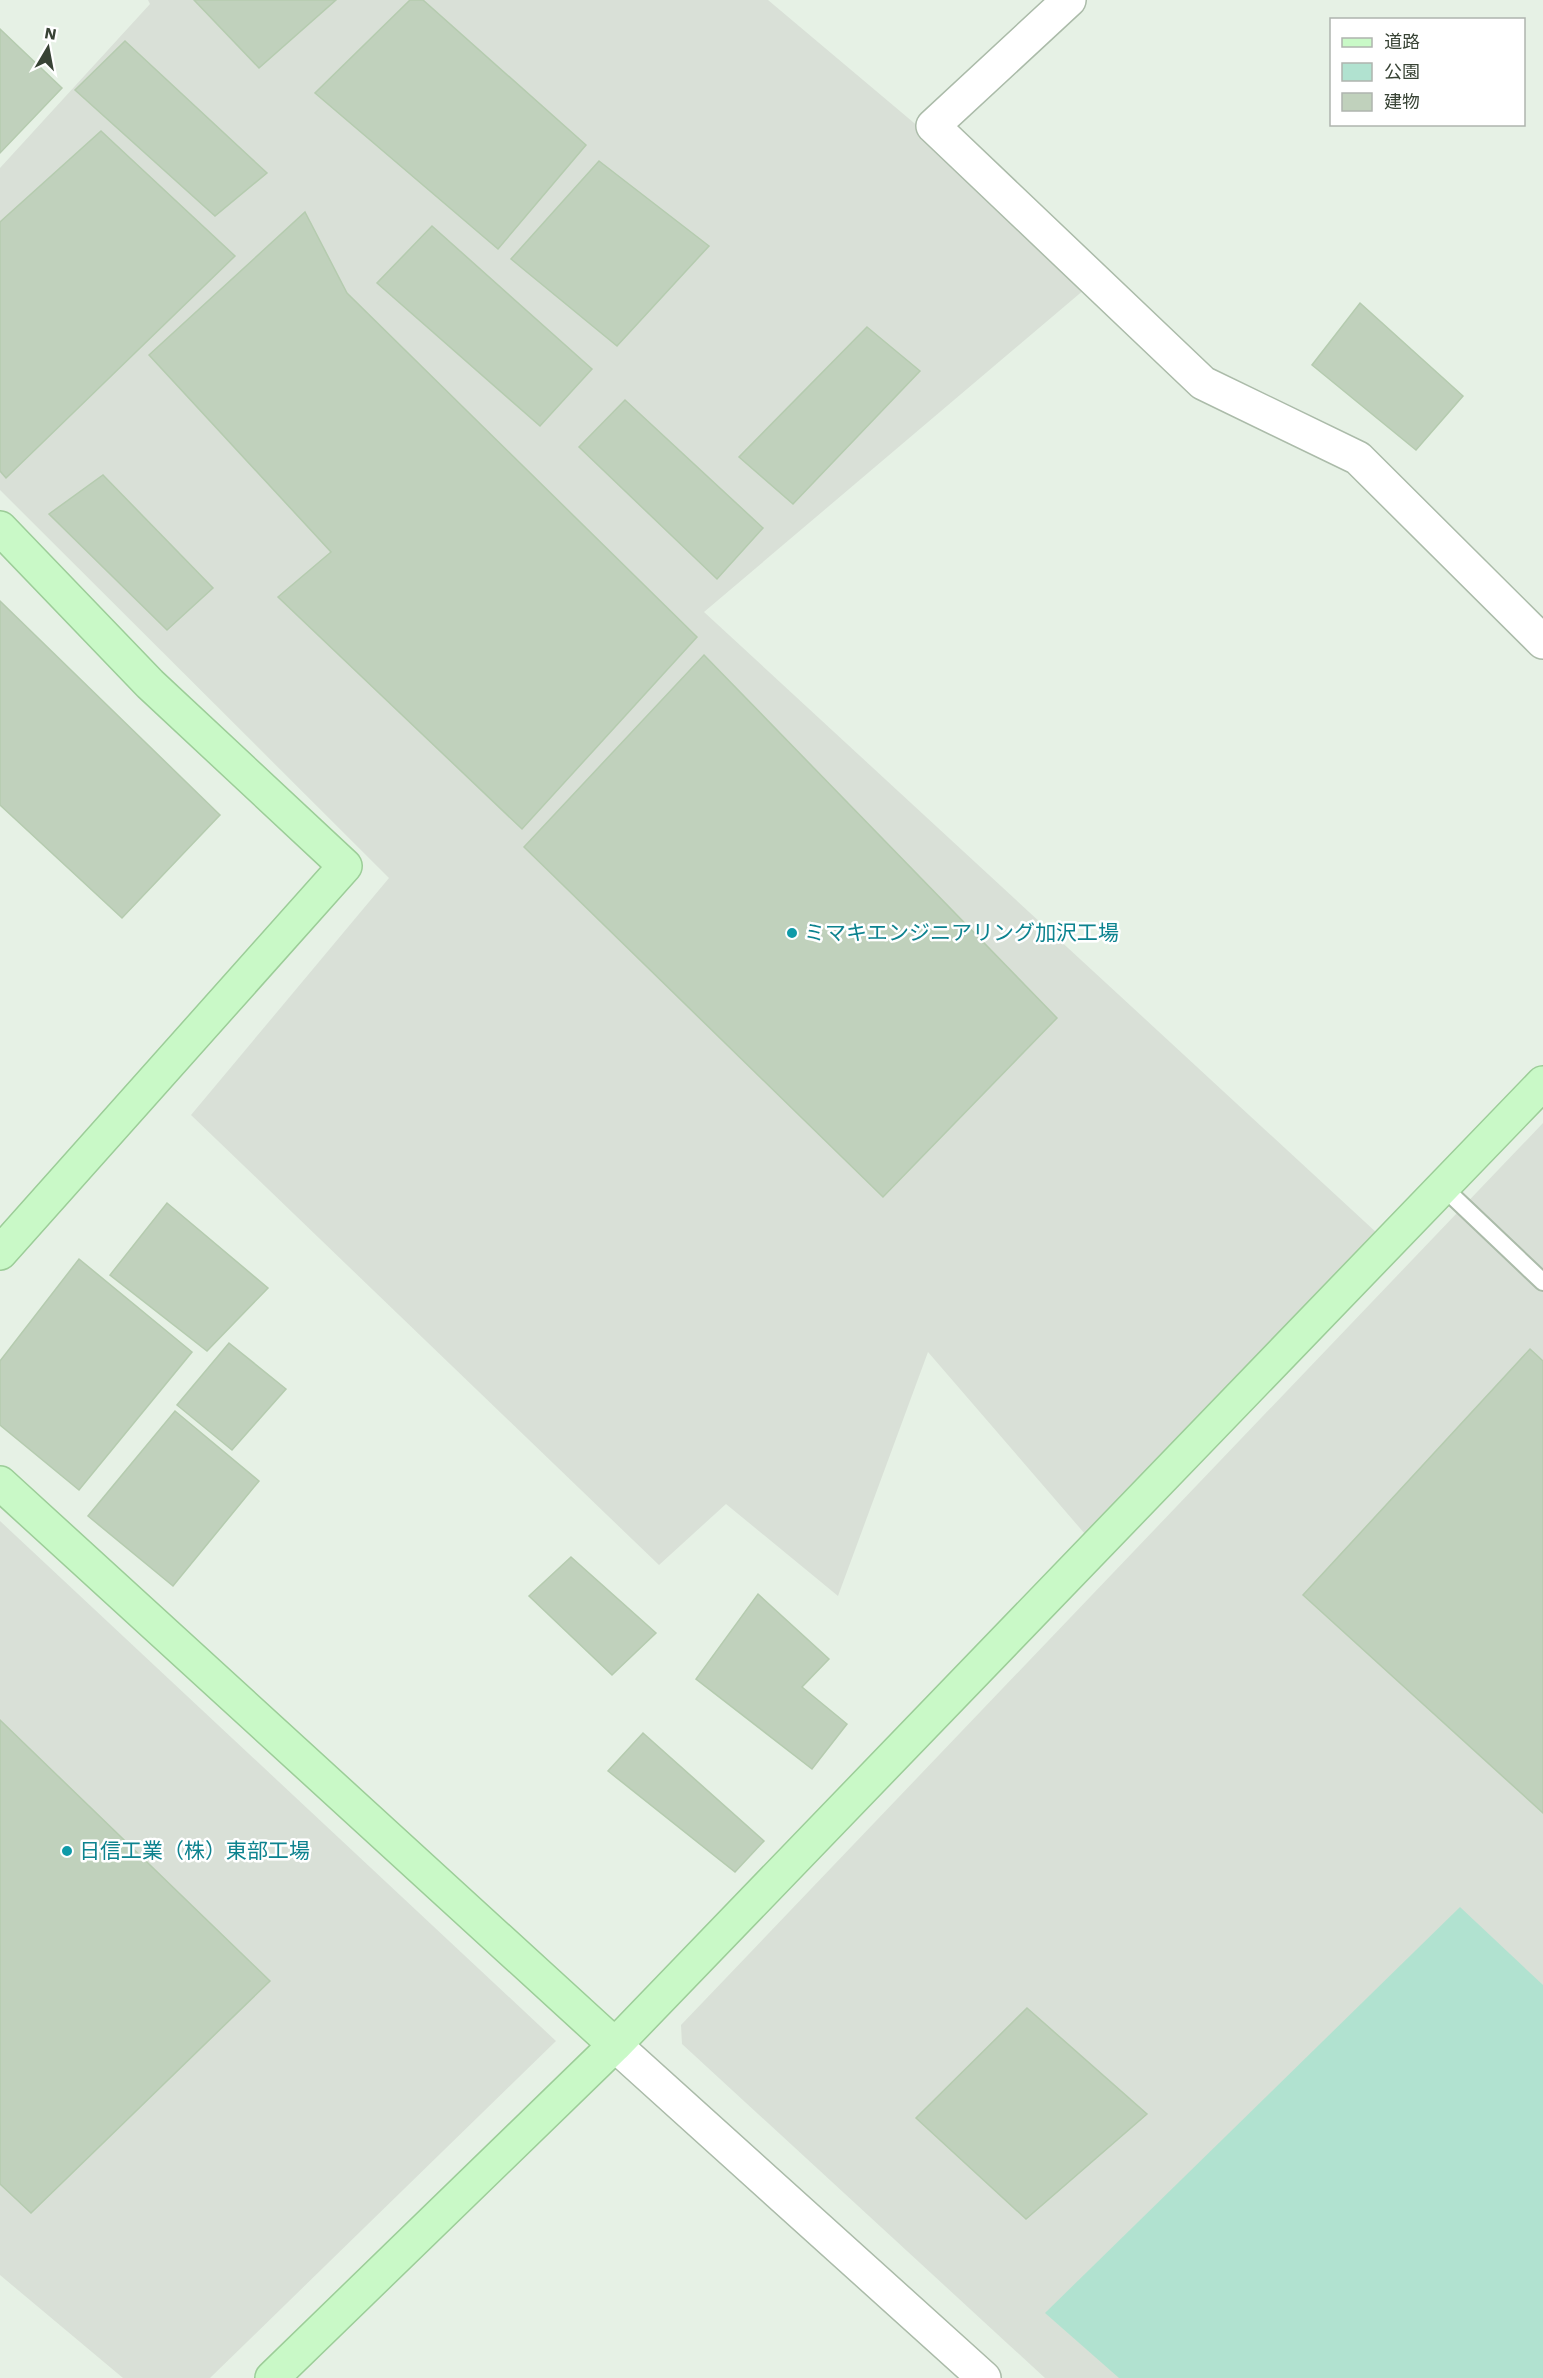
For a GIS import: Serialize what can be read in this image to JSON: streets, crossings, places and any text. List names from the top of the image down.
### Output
{
  "places": ["ミマキエンジニアリング加沢工場", "日信工業（株）東部工場"],
  "legend": ["道路", "公園", "建物"],
  "north": "top"
}
